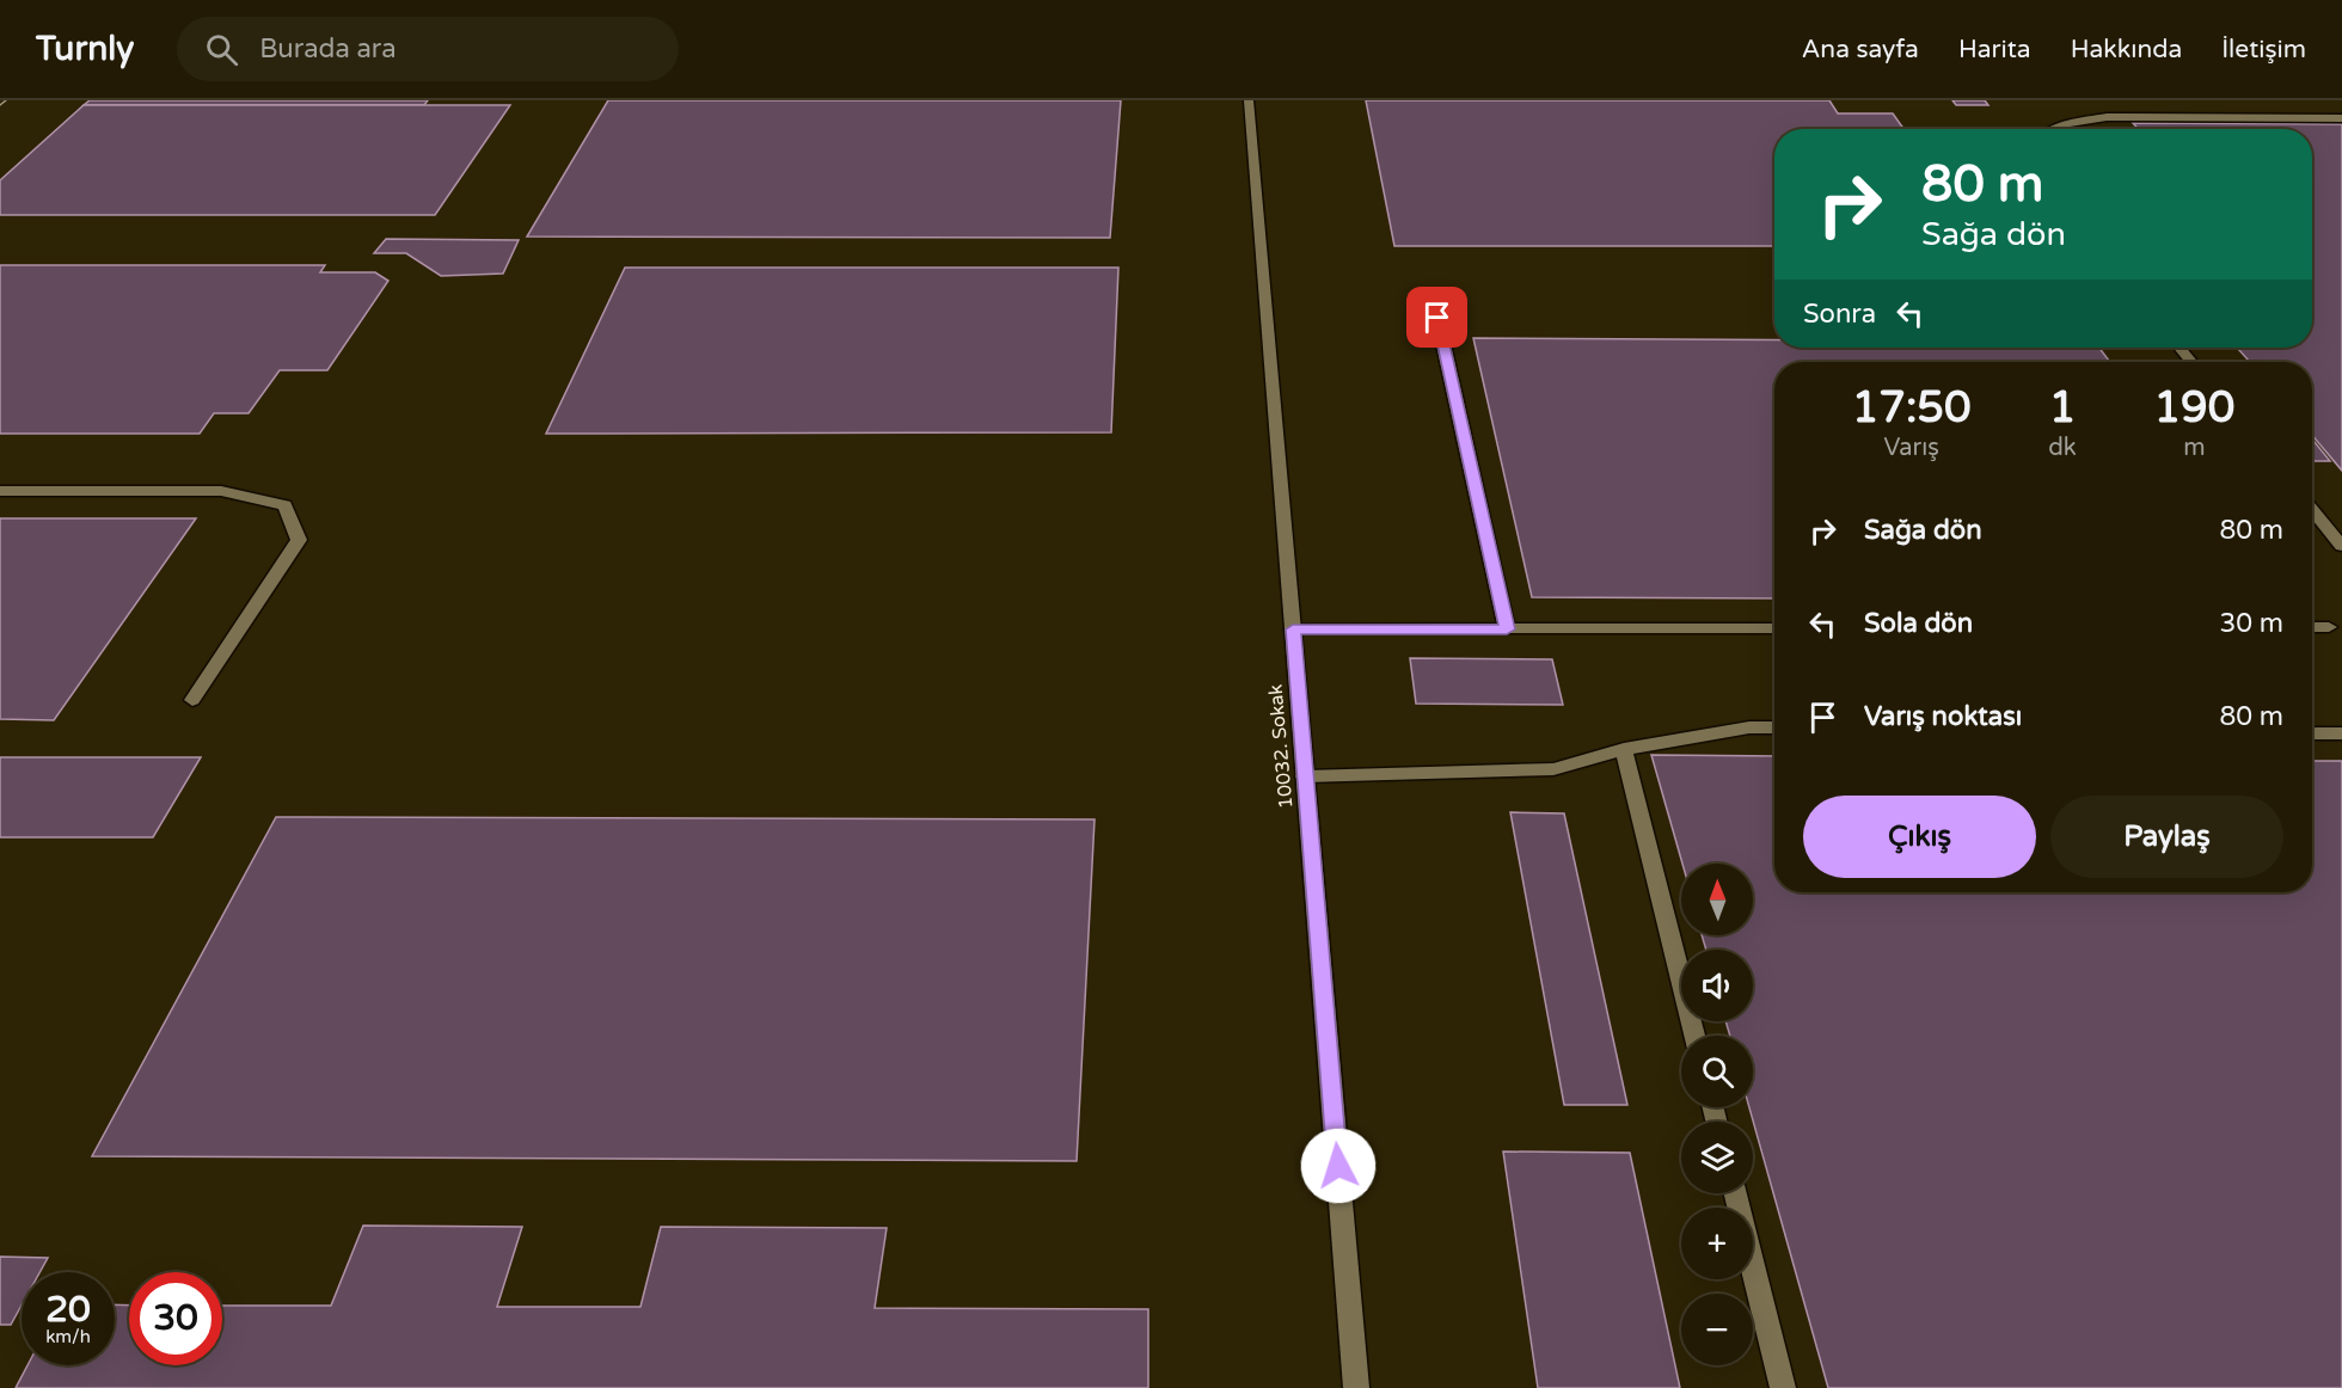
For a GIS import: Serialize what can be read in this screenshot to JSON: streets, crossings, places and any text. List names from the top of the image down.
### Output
{
  "streets": {
    "street": ["10032. Sokak"]
  },
  "north": "top",
  "page": {
    "header": "Turnly",
    "search": "Burada ara",
    "nav": [
      "Ana sayfa",
      "Harita",
      "Hakkında",
      "İletişim"
    ],
    "turn": ["80 m", "Sağa dön"],
    "then": "Sonra",
    "eta": [
      "17:50",
      "Varış",
      "1",
      "dk",
      "190",
      "m"
    ],
    "list": [
      {
        "name": "Sağa dön",
        "value": "80 m"
      },
      {
        "name": "Sola dön",
        "value": "30 m"
      },
      {
        "name": "Varış noktası",
        "value": "80 m"
      }
    ],
    "buttons": ["Çıkış", "Paylaş"],
    "map_buttons": ["+", "−"],
    "speed": "20 km/h",
    "limit": "30"
  }
}
